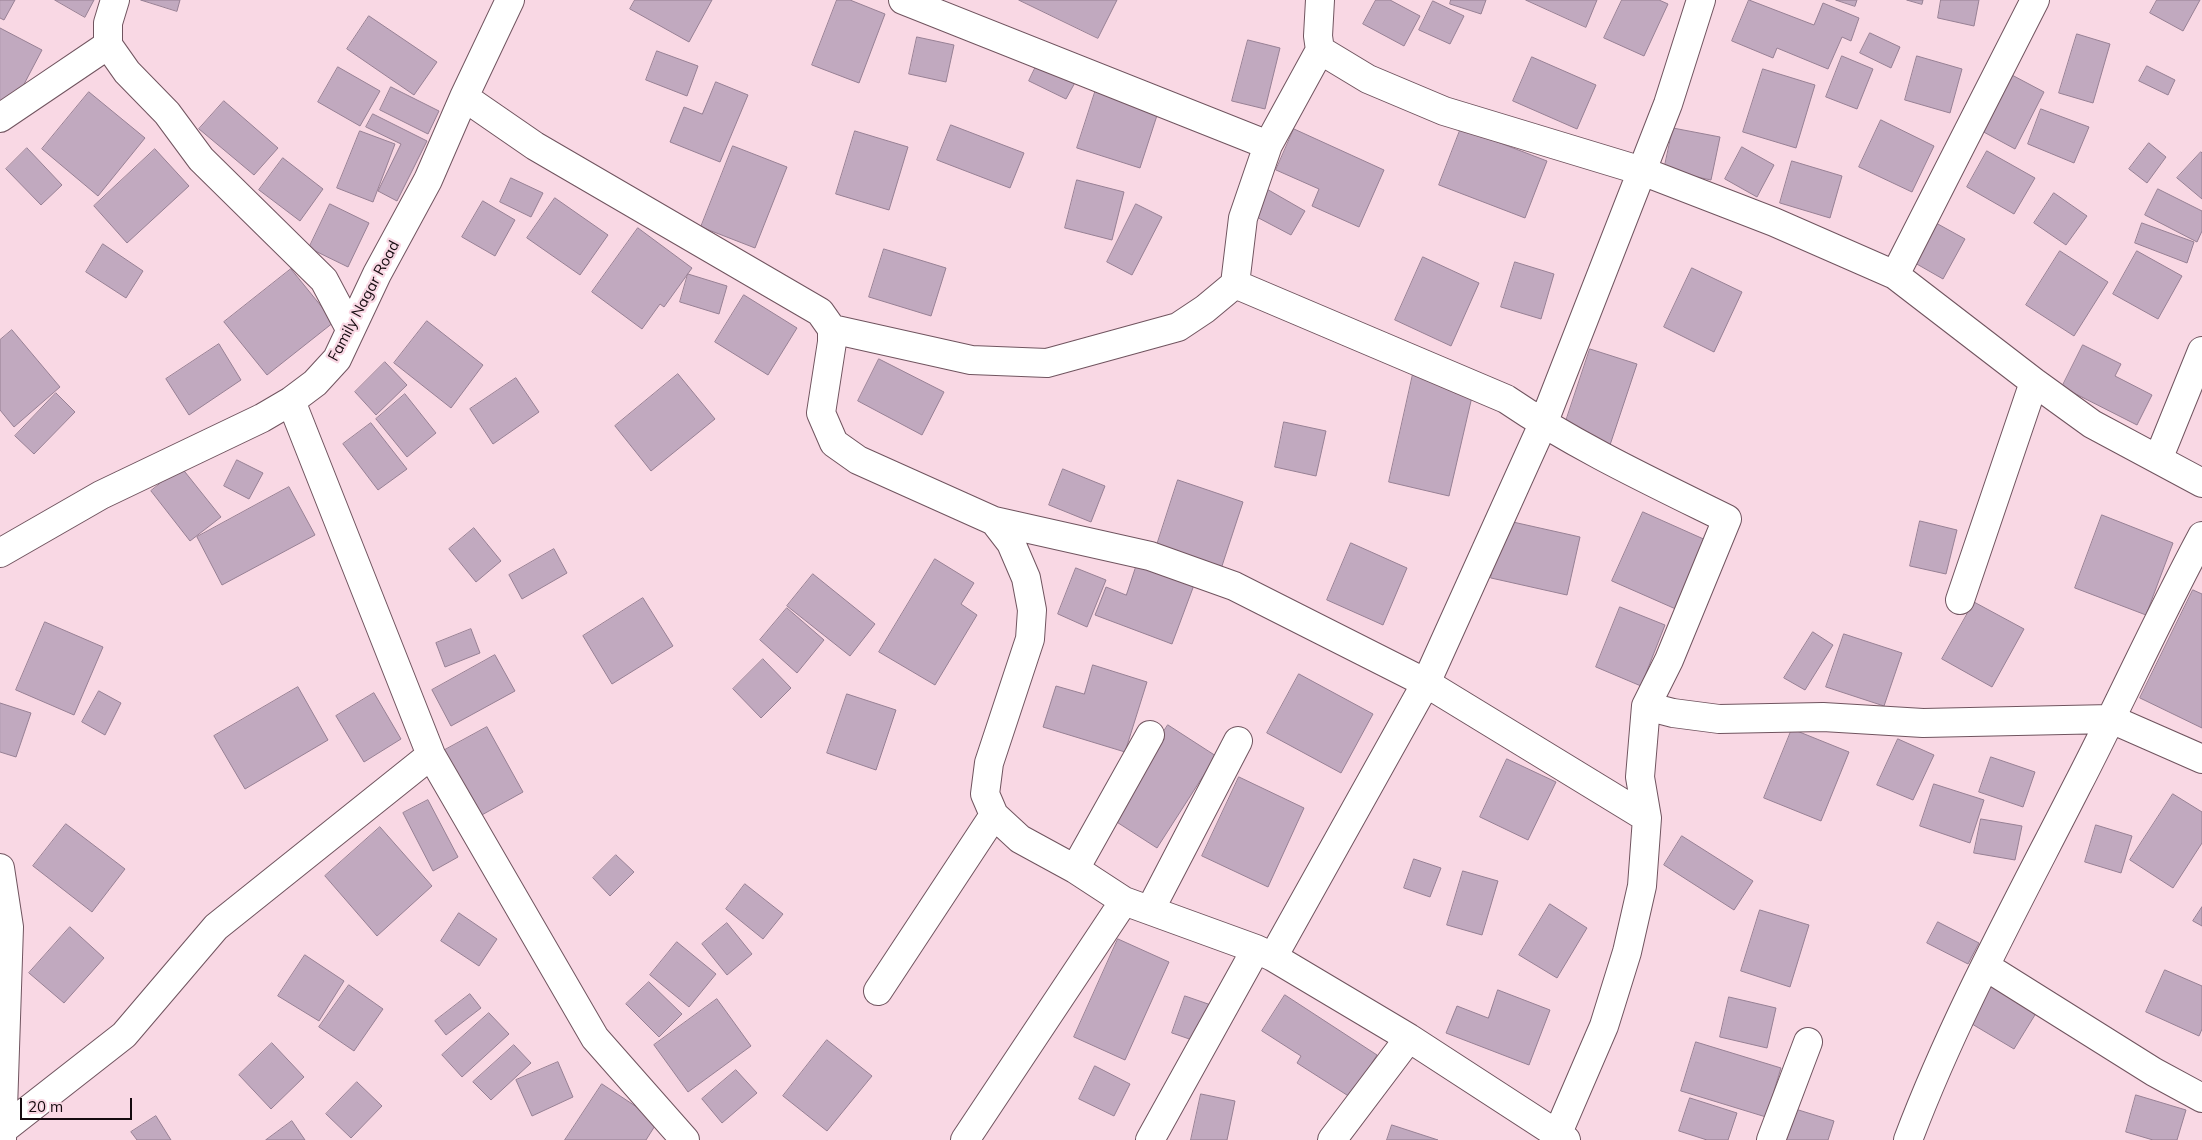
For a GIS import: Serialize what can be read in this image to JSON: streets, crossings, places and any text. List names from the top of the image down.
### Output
{
  "streets": {
    "street": ["Family Nagar Road"]
  },
  "scale_bar": "20 m"
}
